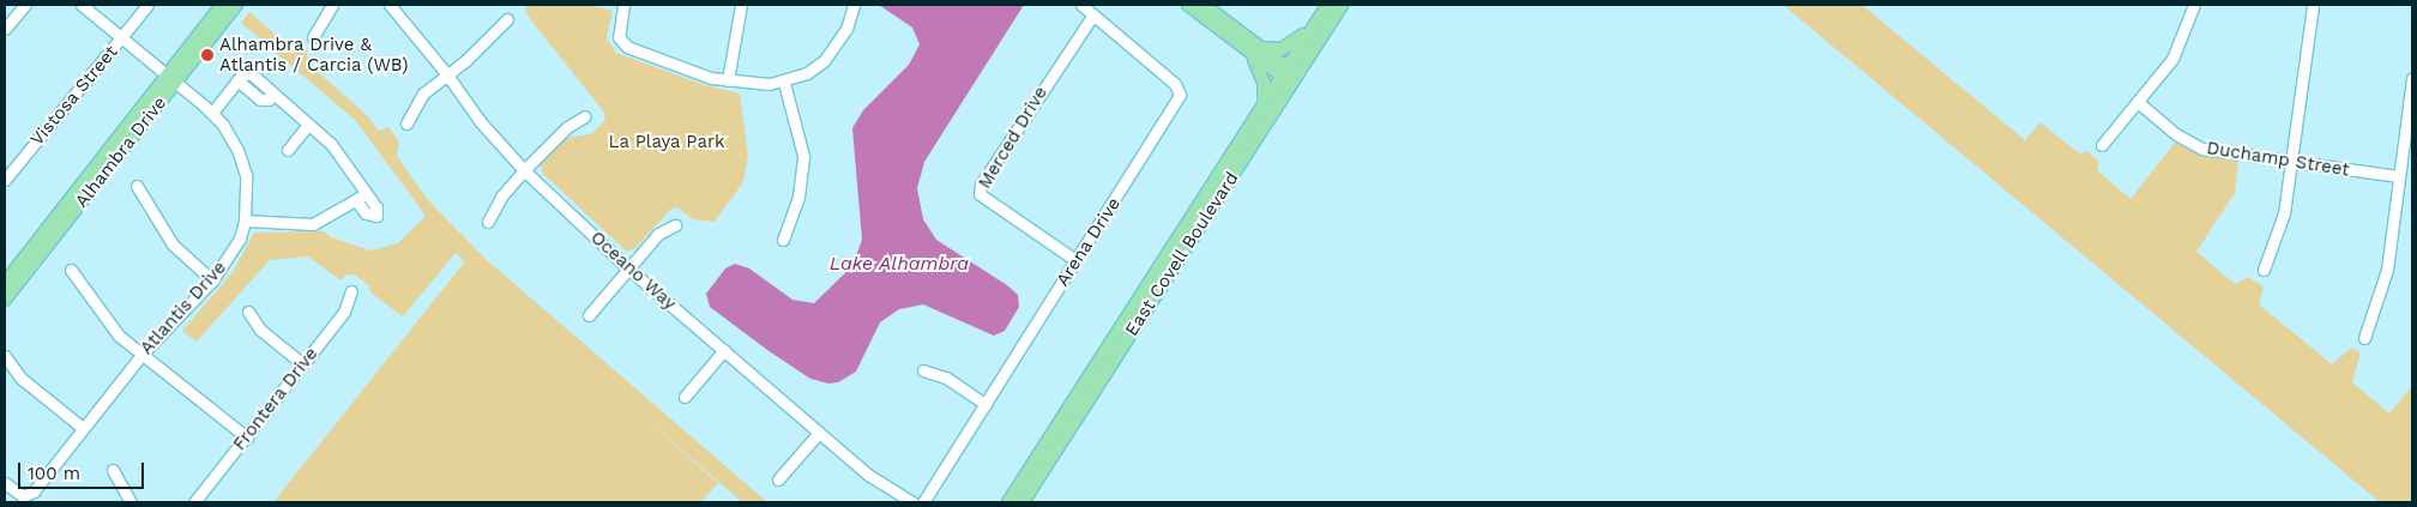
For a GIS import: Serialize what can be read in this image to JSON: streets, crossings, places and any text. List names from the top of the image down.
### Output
{
  "streets": {
    "main road": ["Alhambra Drive", "East Covell Boulevard"],
    "street": [
      "Vistosa Street",
      "Merced Drive",
      "Duchamp Street",
      "Arena Drive",
      "Oceano Way",
      "Atlantis Drive",
      "Frontera Drive"
    ]
  },
  "crossings": [
    ["Vistosa Street", "Atlantis Drive"],
    ["Merced Drive", "Arena Drive"],
    ["Alhambra Drive", "Atlantis Drive"]
  ],
  "water": ["Lake Alhambra"],
  "parks": ["La Playa Park"],
  "places": ["Alhambra Drive & Atlantis / Carcia (WB)"],
  "scale_bar": "100 m"
}
